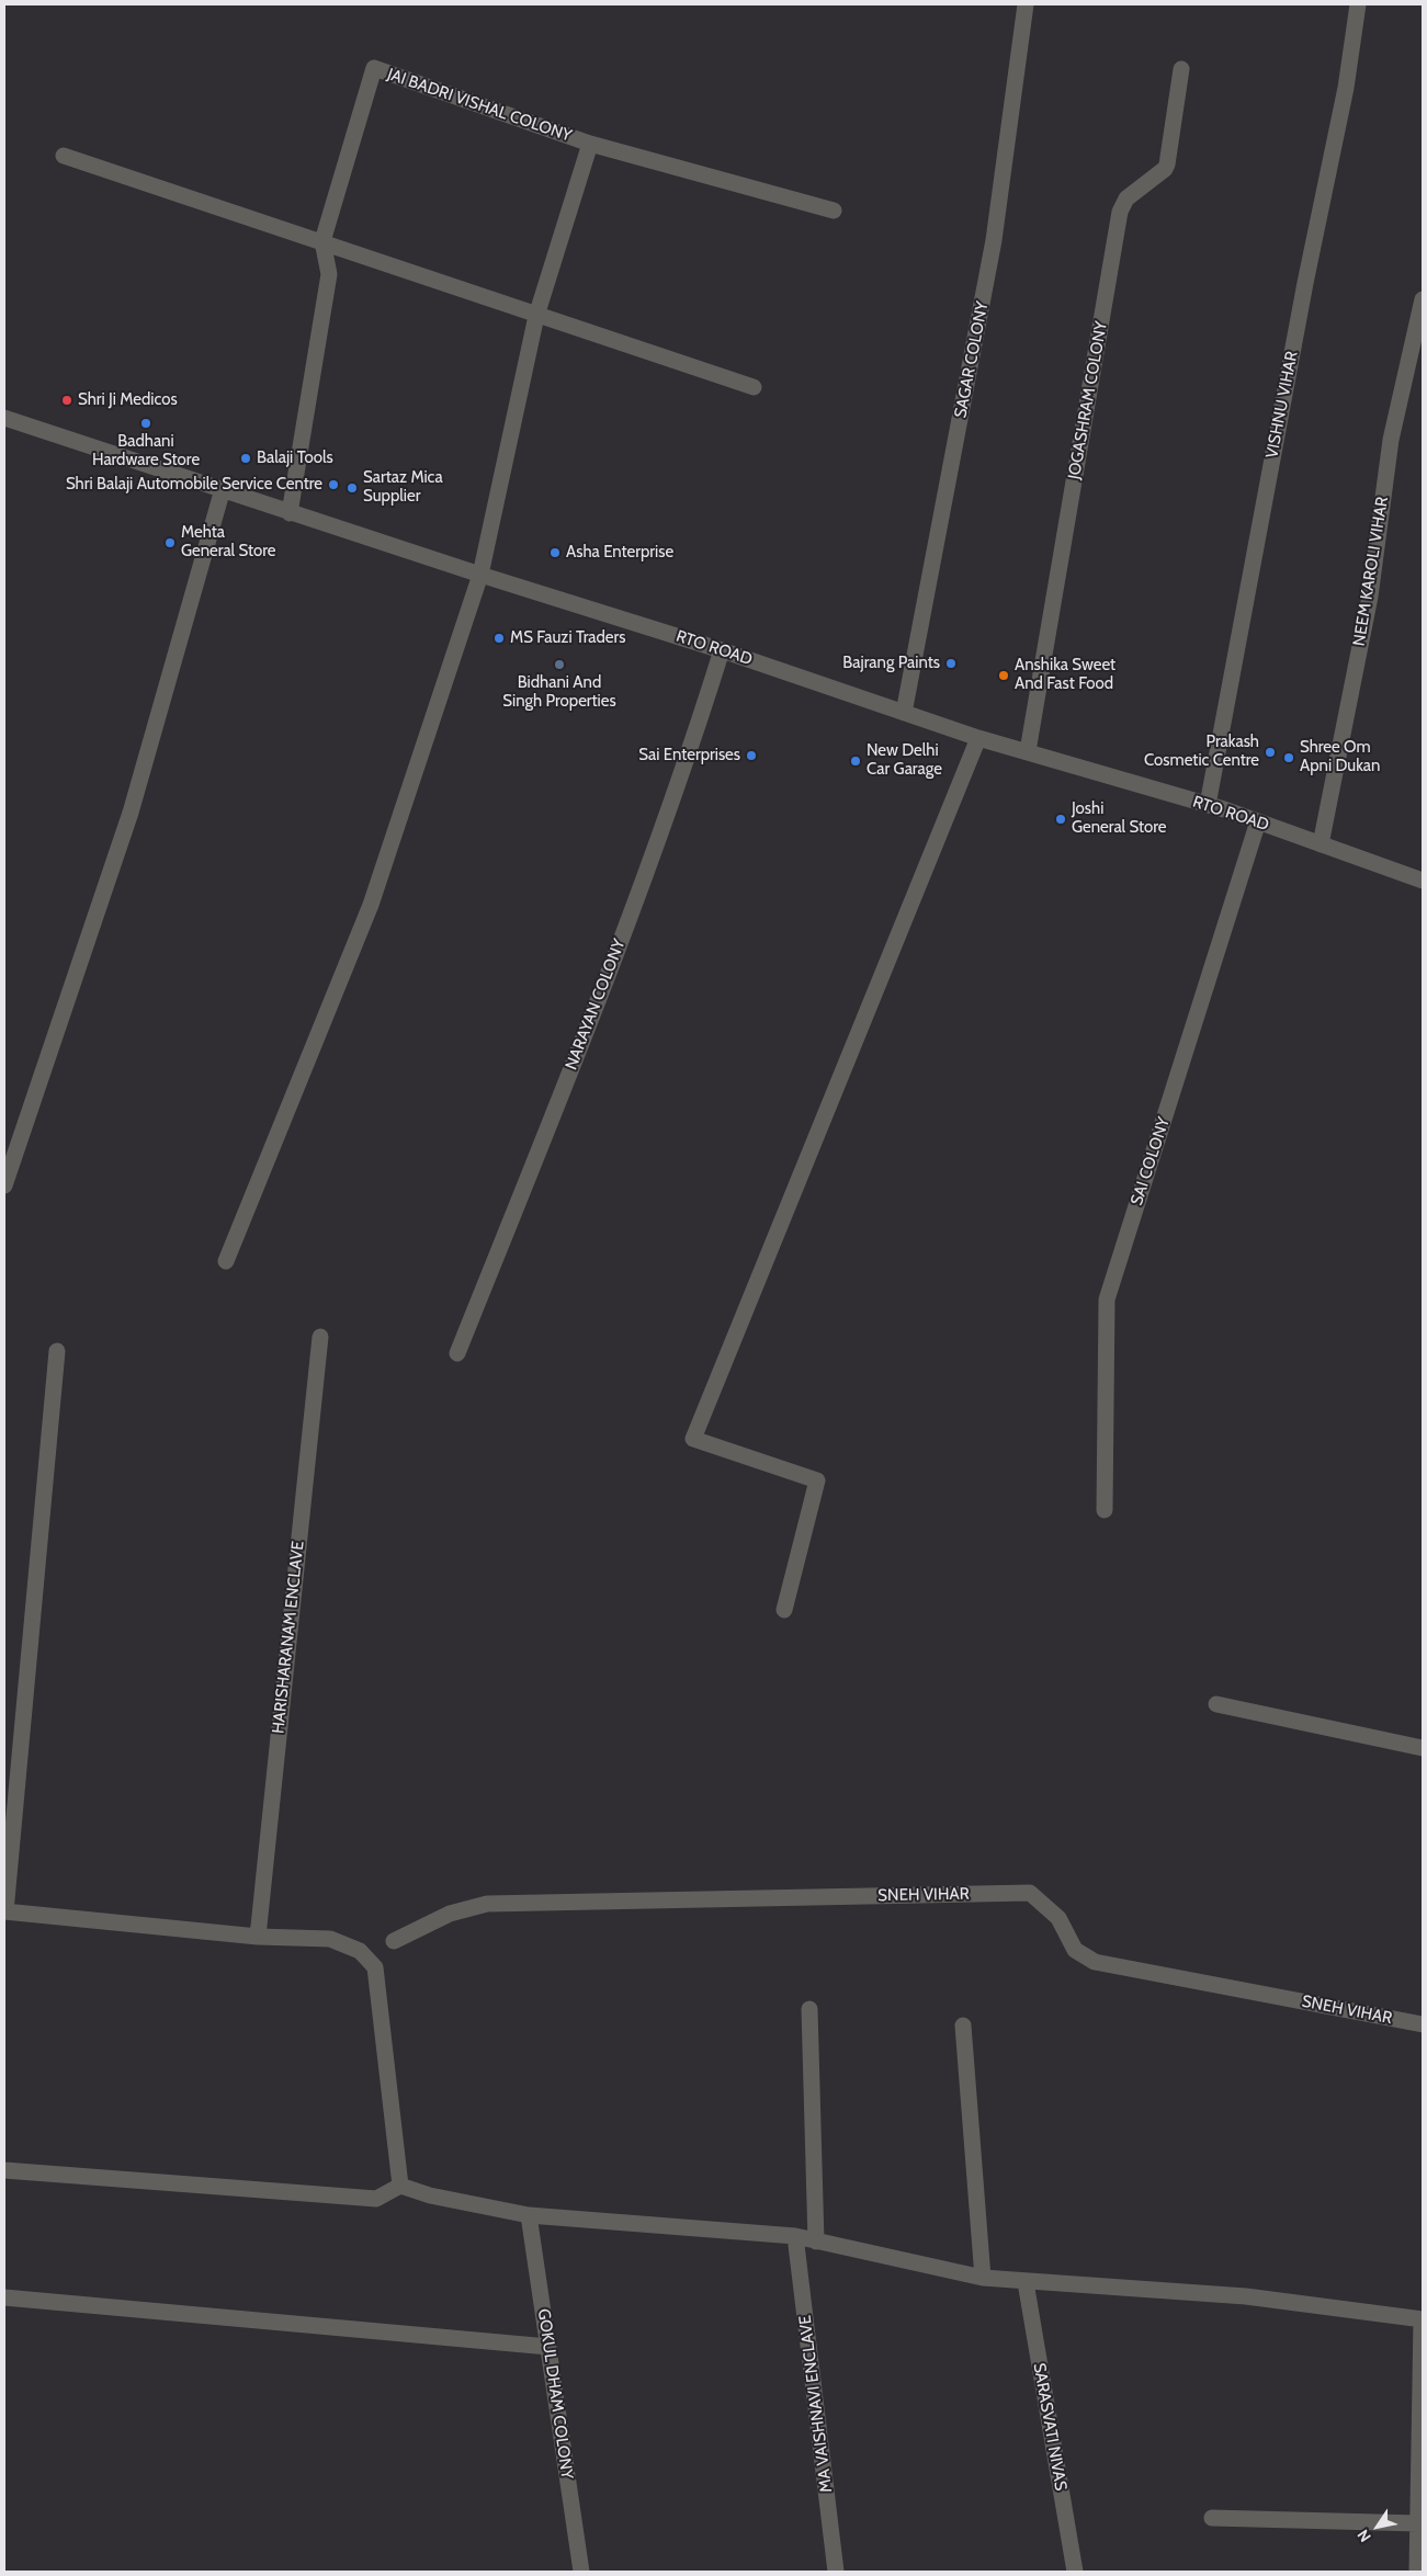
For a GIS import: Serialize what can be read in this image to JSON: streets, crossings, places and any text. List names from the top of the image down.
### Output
{
  "streets": {
    "street": [
      "JAI BADRI VISHAL COLONY",
      "SAGAR COLONY",
      "JOGASHRAM COLONY",
      "VISHNU VIHAR",
      "NEEM KAROLI VIHAR",
      "RTO ROAD",
      "NARAYAN COLONY",
      "SAI COLONY",
      "HARISHARANAM ENCLAVE",
      "SNEH VIHAR",
      "GOKUL DHAM COLONY",
      "MA VAISHNAVI ENCLAVE",
      "SARASVATI NIVAS"
    ]
  },
  "crossings": [
    ["JAI BADRI VISHAL COLONY", "RTO ROAD"],
    ["SAGAR COLONY", "RTO ROAD"],
    ["JOGASHRAM COLONY", "RTO ROAD"],
    ["VISHNU VIHAR", "RTO ROAD"],
    ["NEEM KAROLI VIHAR", "RTO ROAD"],
    ["RTO ROAD", "NARAYAN COLONY"],
    ["RTO ROAD", "SAI COLONY"]
  ],
  "places": [
    "Shri Ji Medicos",
    "Badhani Hardware Store",
    "Balaji Tools",
    "Shri Balaji Automobile Service Centre",
    "Sartaz Mica Supplier",
    "Mehta General Store",
    "Asha Enterprise",
    "MS Fauzi Traders",
    "Bajrang Paints",
    "Bidhani And Singh Properties",
    "Anshika Sweet And Fast Food",
    "Prakash Cosmetic Centre",
    "Sai Enterprises",
    "Shree Om Apni Dukan",
    "New Delhi Car Garage",
    "Joshi General Store"
  ],
  "north": "bottom left"
}
